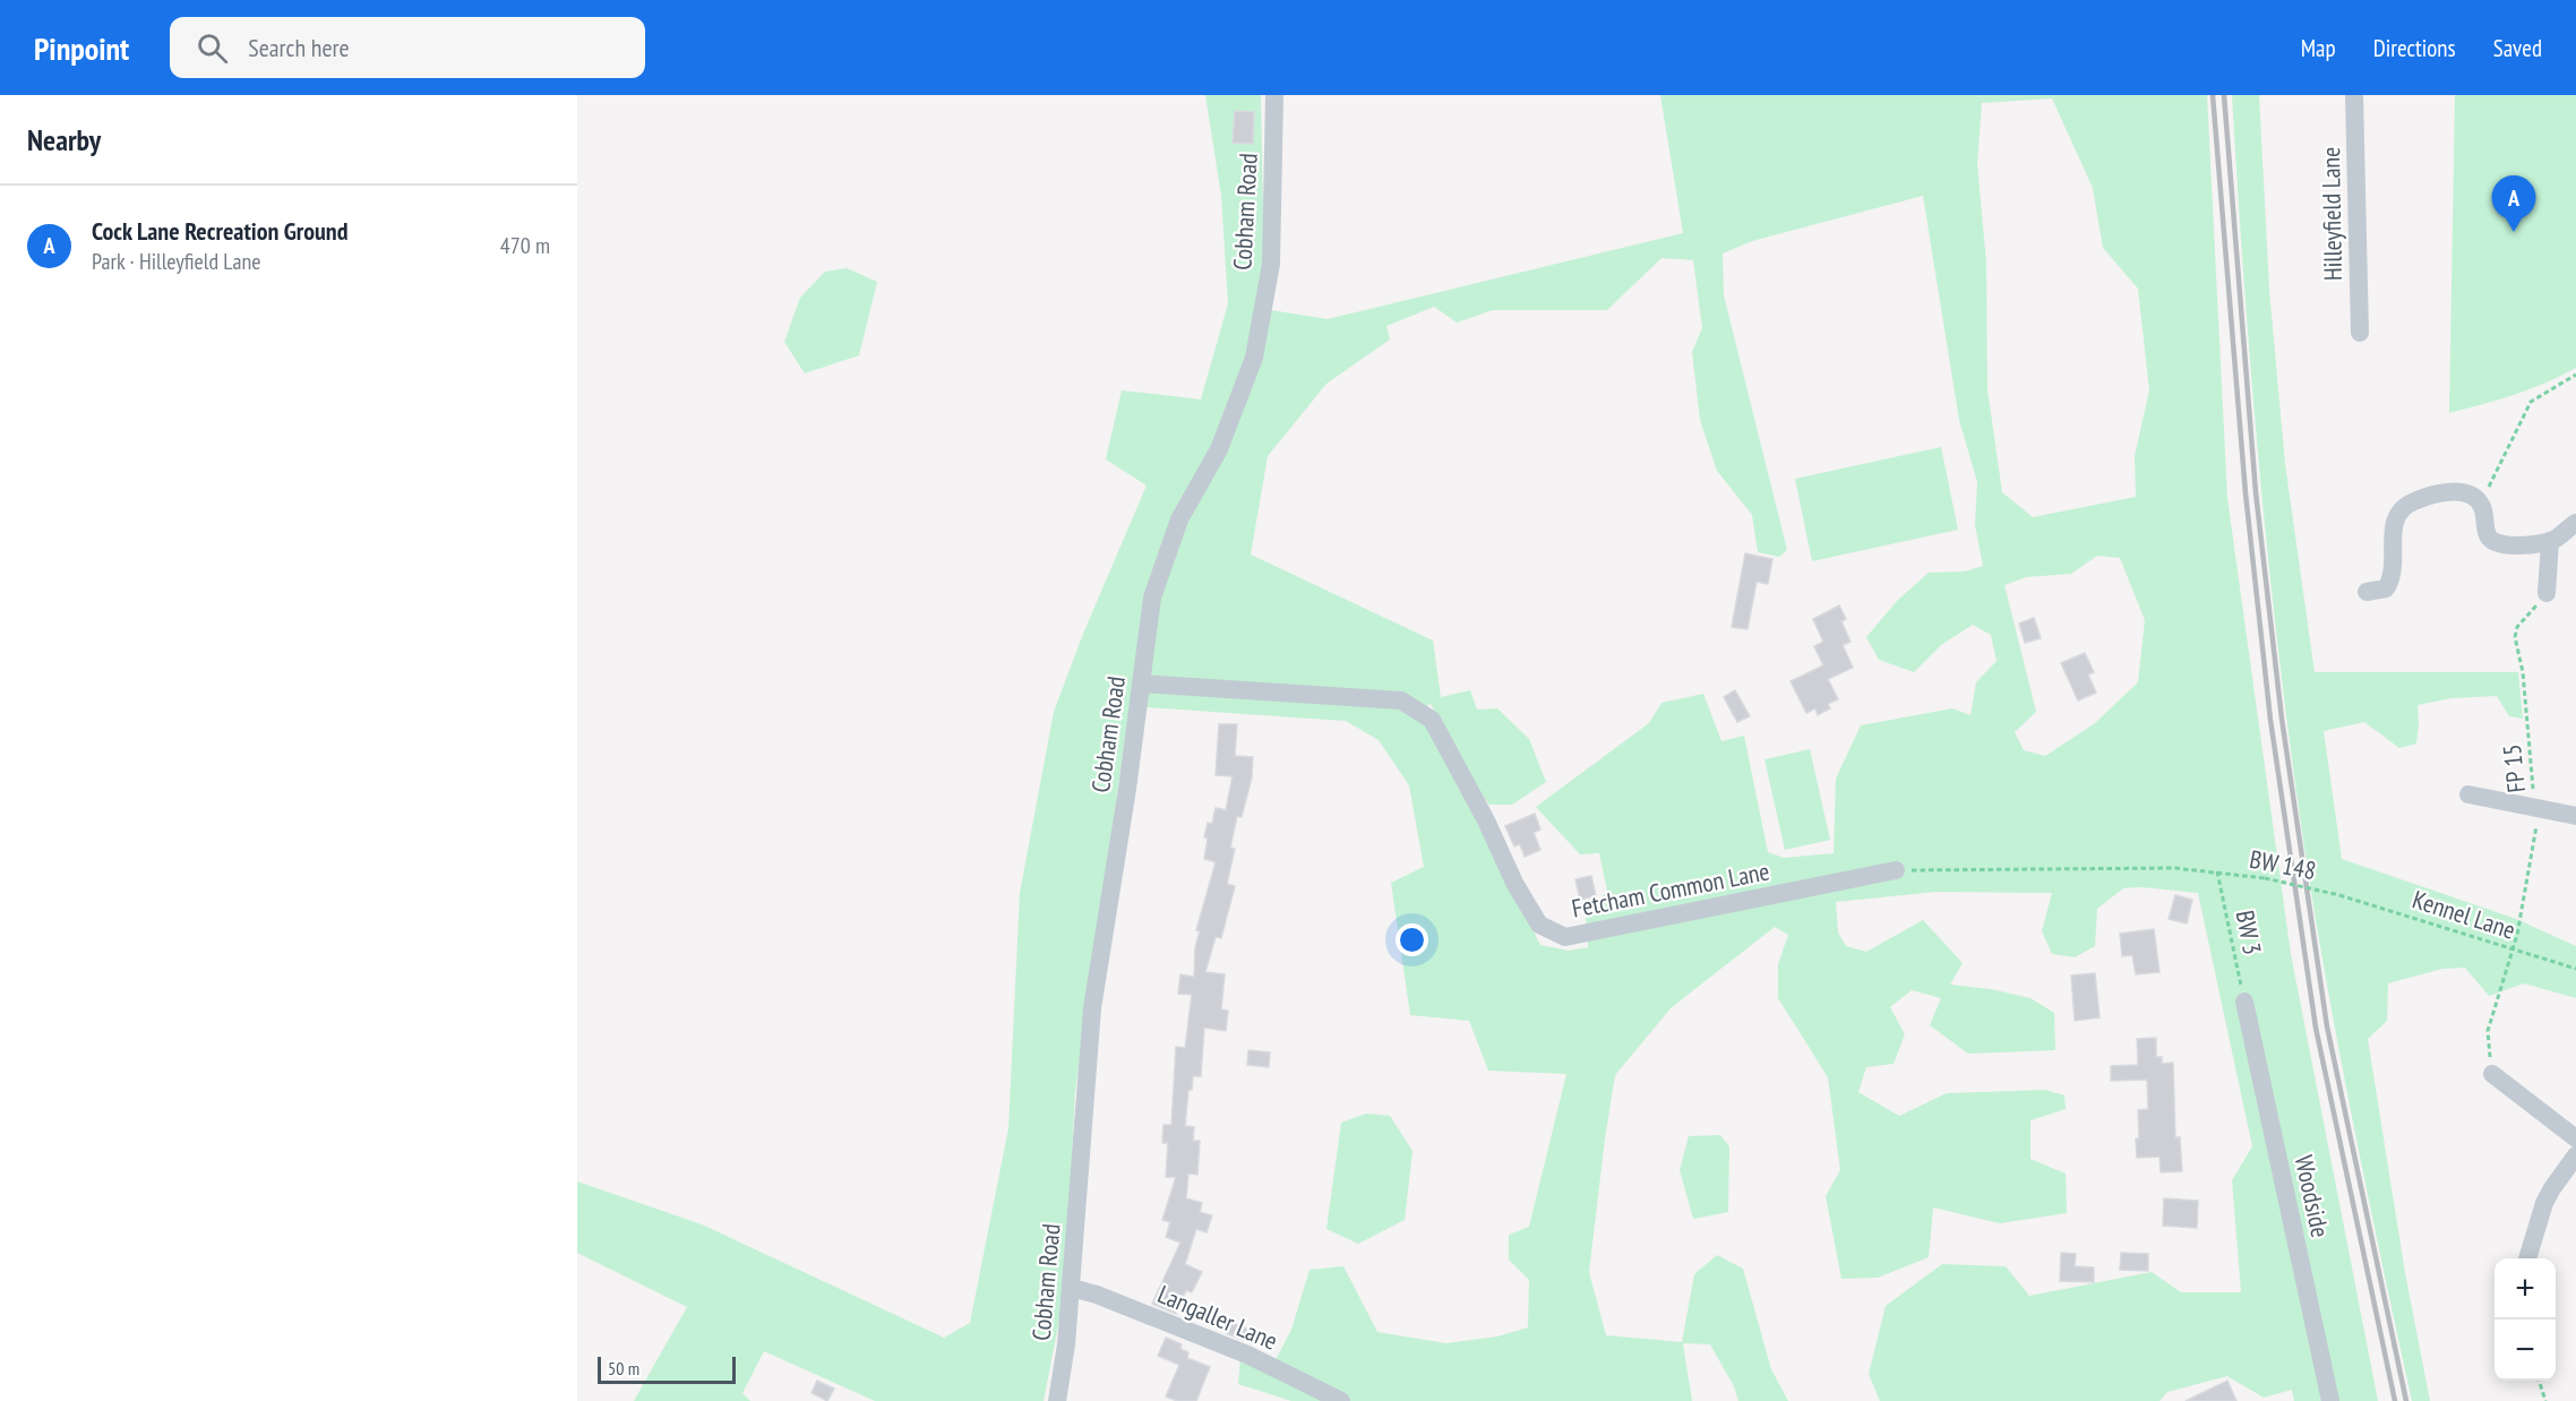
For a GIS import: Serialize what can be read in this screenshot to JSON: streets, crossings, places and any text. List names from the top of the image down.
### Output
{
  "streets": {
    "street": [
      "Cobham Road",
      "Hilleyfield Lane",
      "Fetcham Common Lane",
      "Woodside",
      "Langaller Lane"
    ],
    "path": [
      "FP 15",
      "BW 148",
      "Kennel Lane",
      "BW 3"
    ]
  },
  "crossings": [
    ["Cobham Road", "Fetcham Common Lane"],
    ["Cobham Road", "Langaller Lane"],
    ["FP 15", "Kennel Lane"],
    ["BW 148", "Kennel Lane"],
    ["BW 148", "BW 3"],
    ["BW 3", "Woodside"]
  ],
  "scale_bar": "50 m",
  "page": {
    "header": "Pinpoint",
    "search": "Search here",
    "nav": ["Map", "Directions", "Saved"],
    "heading": "Nearby",
    "pins": "A",
    "list": [
      {
        "mark": "A",
        "name": "Cock Lane Recreation Ground",
        "note": "Park · Hilleyfield Lane",
        "value": "470 m"
      }
    ],
    "map_buttons": ["+", "−"],
    "scale": "50 m"
  }
}
